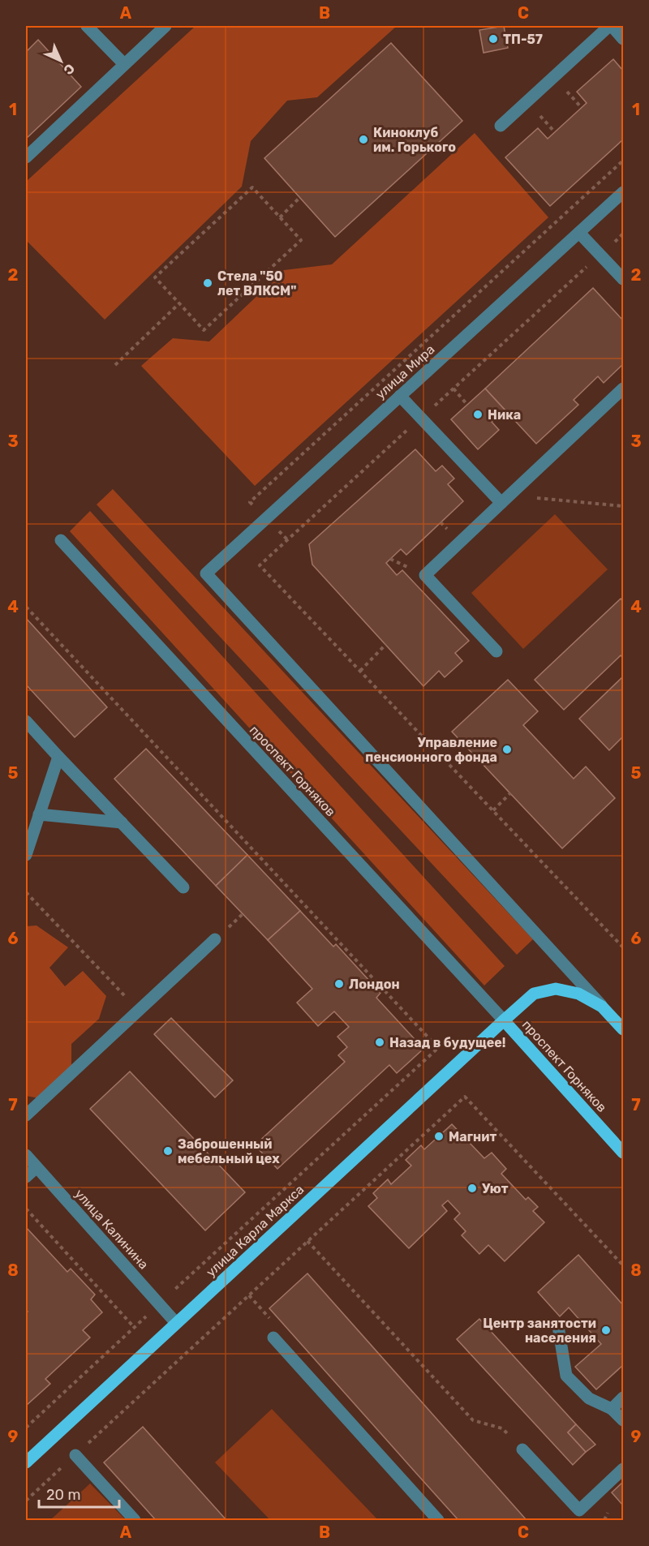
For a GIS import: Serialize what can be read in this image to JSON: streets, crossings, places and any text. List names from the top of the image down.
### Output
{
  "streets": {
    "main road": ["проспект Горняков", "улица Карла Маркса"],
    "street": ["улица Мира", "улица Калинина"]
  },
  "crossings": [
    ["улица Мира", "проспект Горняков"],
    ["проспект Горняков", "улица Карла Маркса"],
    ["улица Калинина", "улица Карла Маркса"]
  ],
  "places": [
    "ТП-57",
    "Киноклуб им. Горького",
    "Стела \"50 лет ВЛКСМ\"",
    "Ника",
    "Управление пенсионного фонда",
    "Лондон",
    "Назад в будущее!",
    "Магнит",
    "Заброшенный мебельный цех",
    "Уют",
    "Центр занятости населения"
  ],
  "scale_bar": "20 m",
  "north": "bottom right",
  "grid": {
    "columns": ["A", "B", "C"],
    "rows": [
      "1",
      "2",
      "3",
      "4",
      "5",
      "6",
      "7",
      "8",
      "9"
    ]
  }
}
